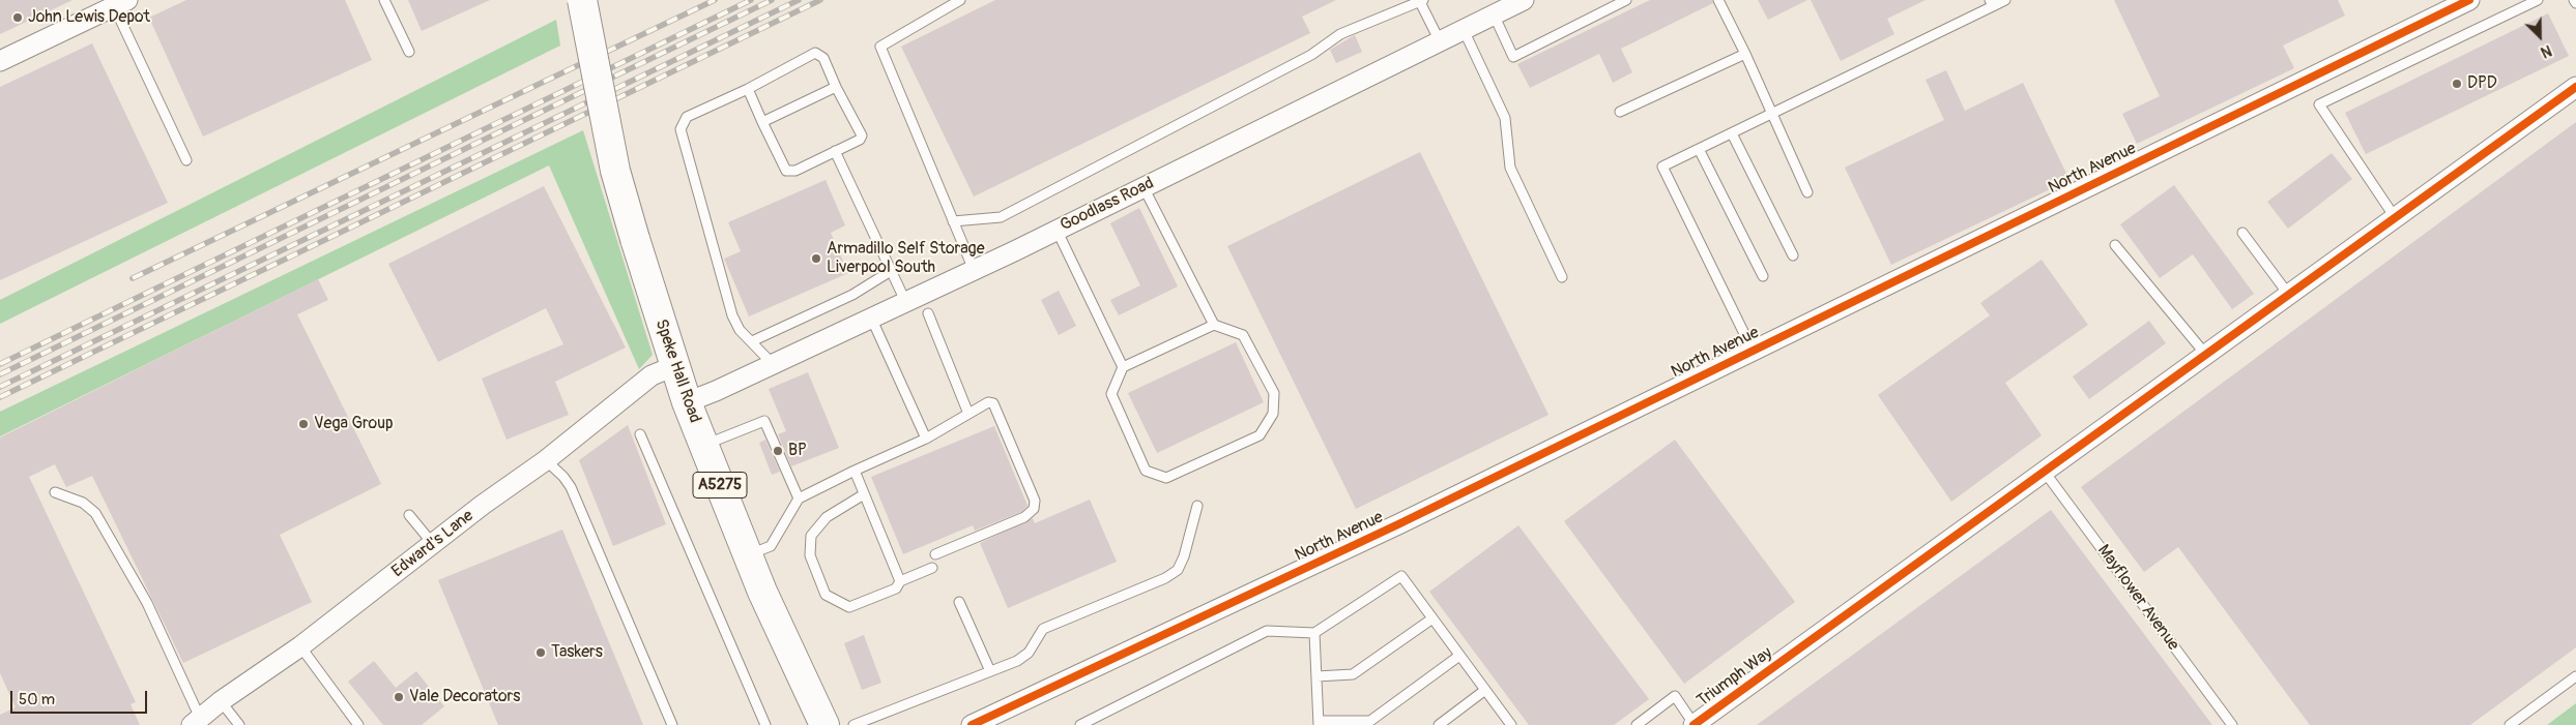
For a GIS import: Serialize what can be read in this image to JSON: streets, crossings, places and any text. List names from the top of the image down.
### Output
{
  "streets": {
    "highway": ["Speke Hall Road", "A5275"],
    "street": [
      "North Avenue",
      "Goodlass Road",
      "Edward's Lane",
      "Triumph Way"
    ],
    "lane": ["Mayflower Avenue"]
  },
  "crossings": [
    ["Goodlass Road", "Speke Hall Road"],
    ["Speke Hall Road", "Edward's Lane"],
    ["Mayflower Avenue", "Triumph Way"]
  ],
  "places": [
    "John Lewis Depot",
    "DPD",
    "Armadillo Self Storage Liverpool South",
    "Vega Group",
    "BP",
    "Taskers",
    "Vale Decorators"
  ],
  "scale_bar": "50 m",
  "north": "bottom right"
}
